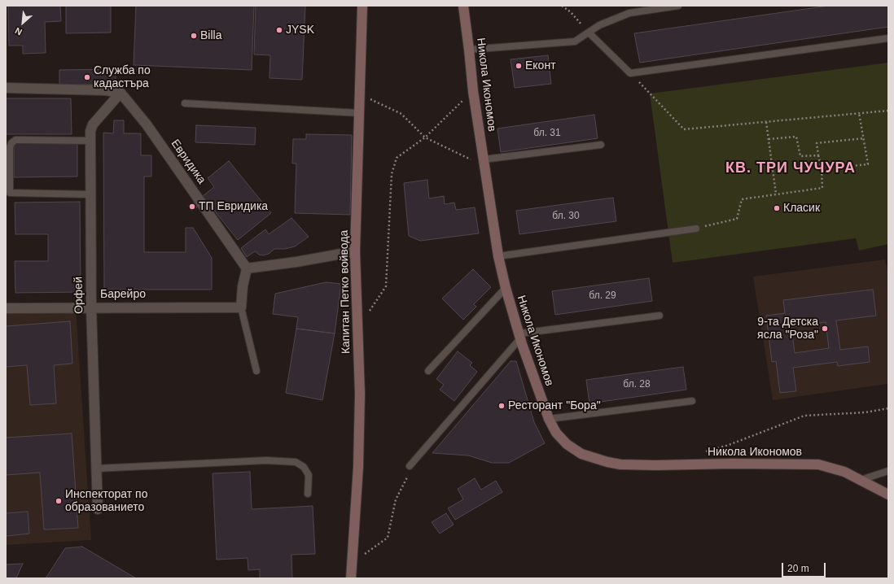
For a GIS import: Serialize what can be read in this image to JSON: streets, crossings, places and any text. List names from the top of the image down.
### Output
{
  "streets": {
    "street": [
      "Никола Икономов",
      "Евридика",
      "Капитан Петко войвода",
      "Барейро",
      "Орфей"
    ]
  },
  "crossings": [
    ["Евридика", "Орфей"],
    ["Барейро", "Орфей"]
  ],
  "districts": ["КВ. ТРИ ЧУЧУРА"],
  "places": [
    "JYSK",
    "Billa",
    "Еконт",
    "Служба по кадастъра",
    "ТП Евридика",
    "Класик",
    "9-та Детска ясла \"Роза\"",
    "Ресторант \"Бора\"",
    "Инспекторат по образованието"
  ],
  "house_numbers": [
    "бл. 31",
    "бл. 30",
    "бл. 29",
    "бл. 28"
  ],
  "scale_bar": "20 m",
  "north": "bottom left"
}
